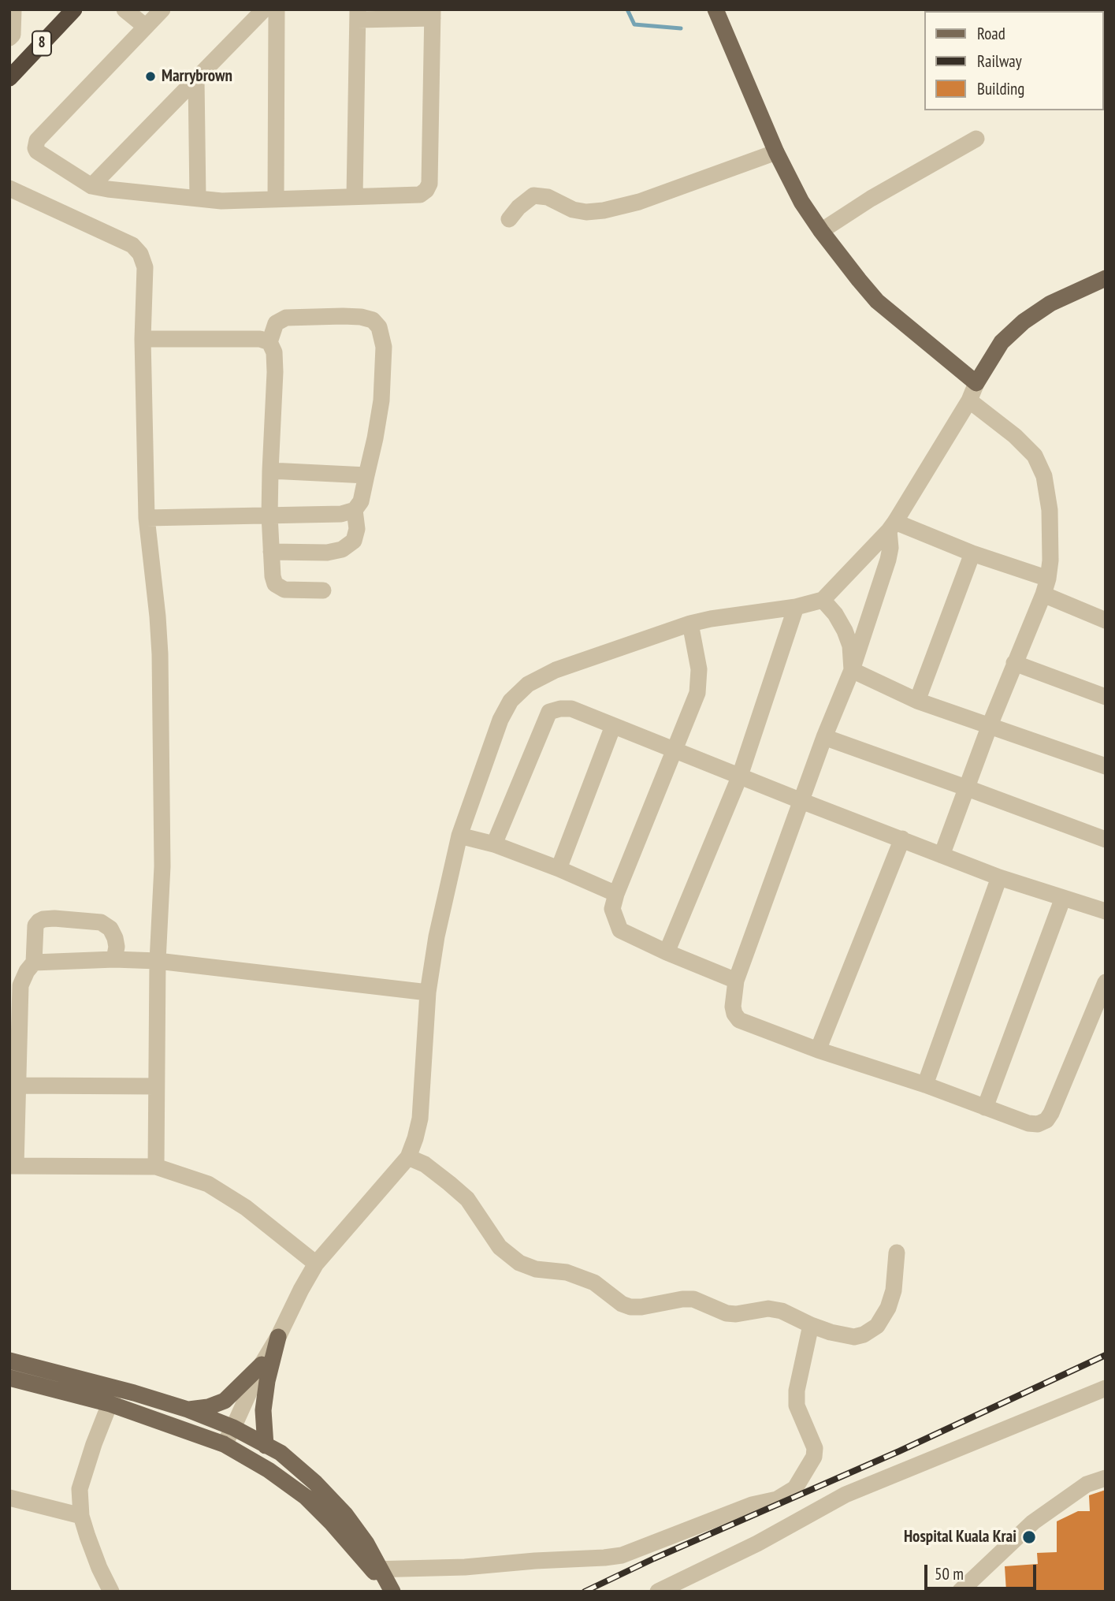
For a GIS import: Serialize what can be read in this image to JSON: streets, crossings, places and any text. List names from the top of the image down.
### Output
{
  "streets": {
    "highway": ["8"]
  },
  "places": ["Marrybrown", "Hospital Kuala Krai"],
  "legend": ["Road", "Railway", "Building"],
  "scale_bar": "50 m"
}
